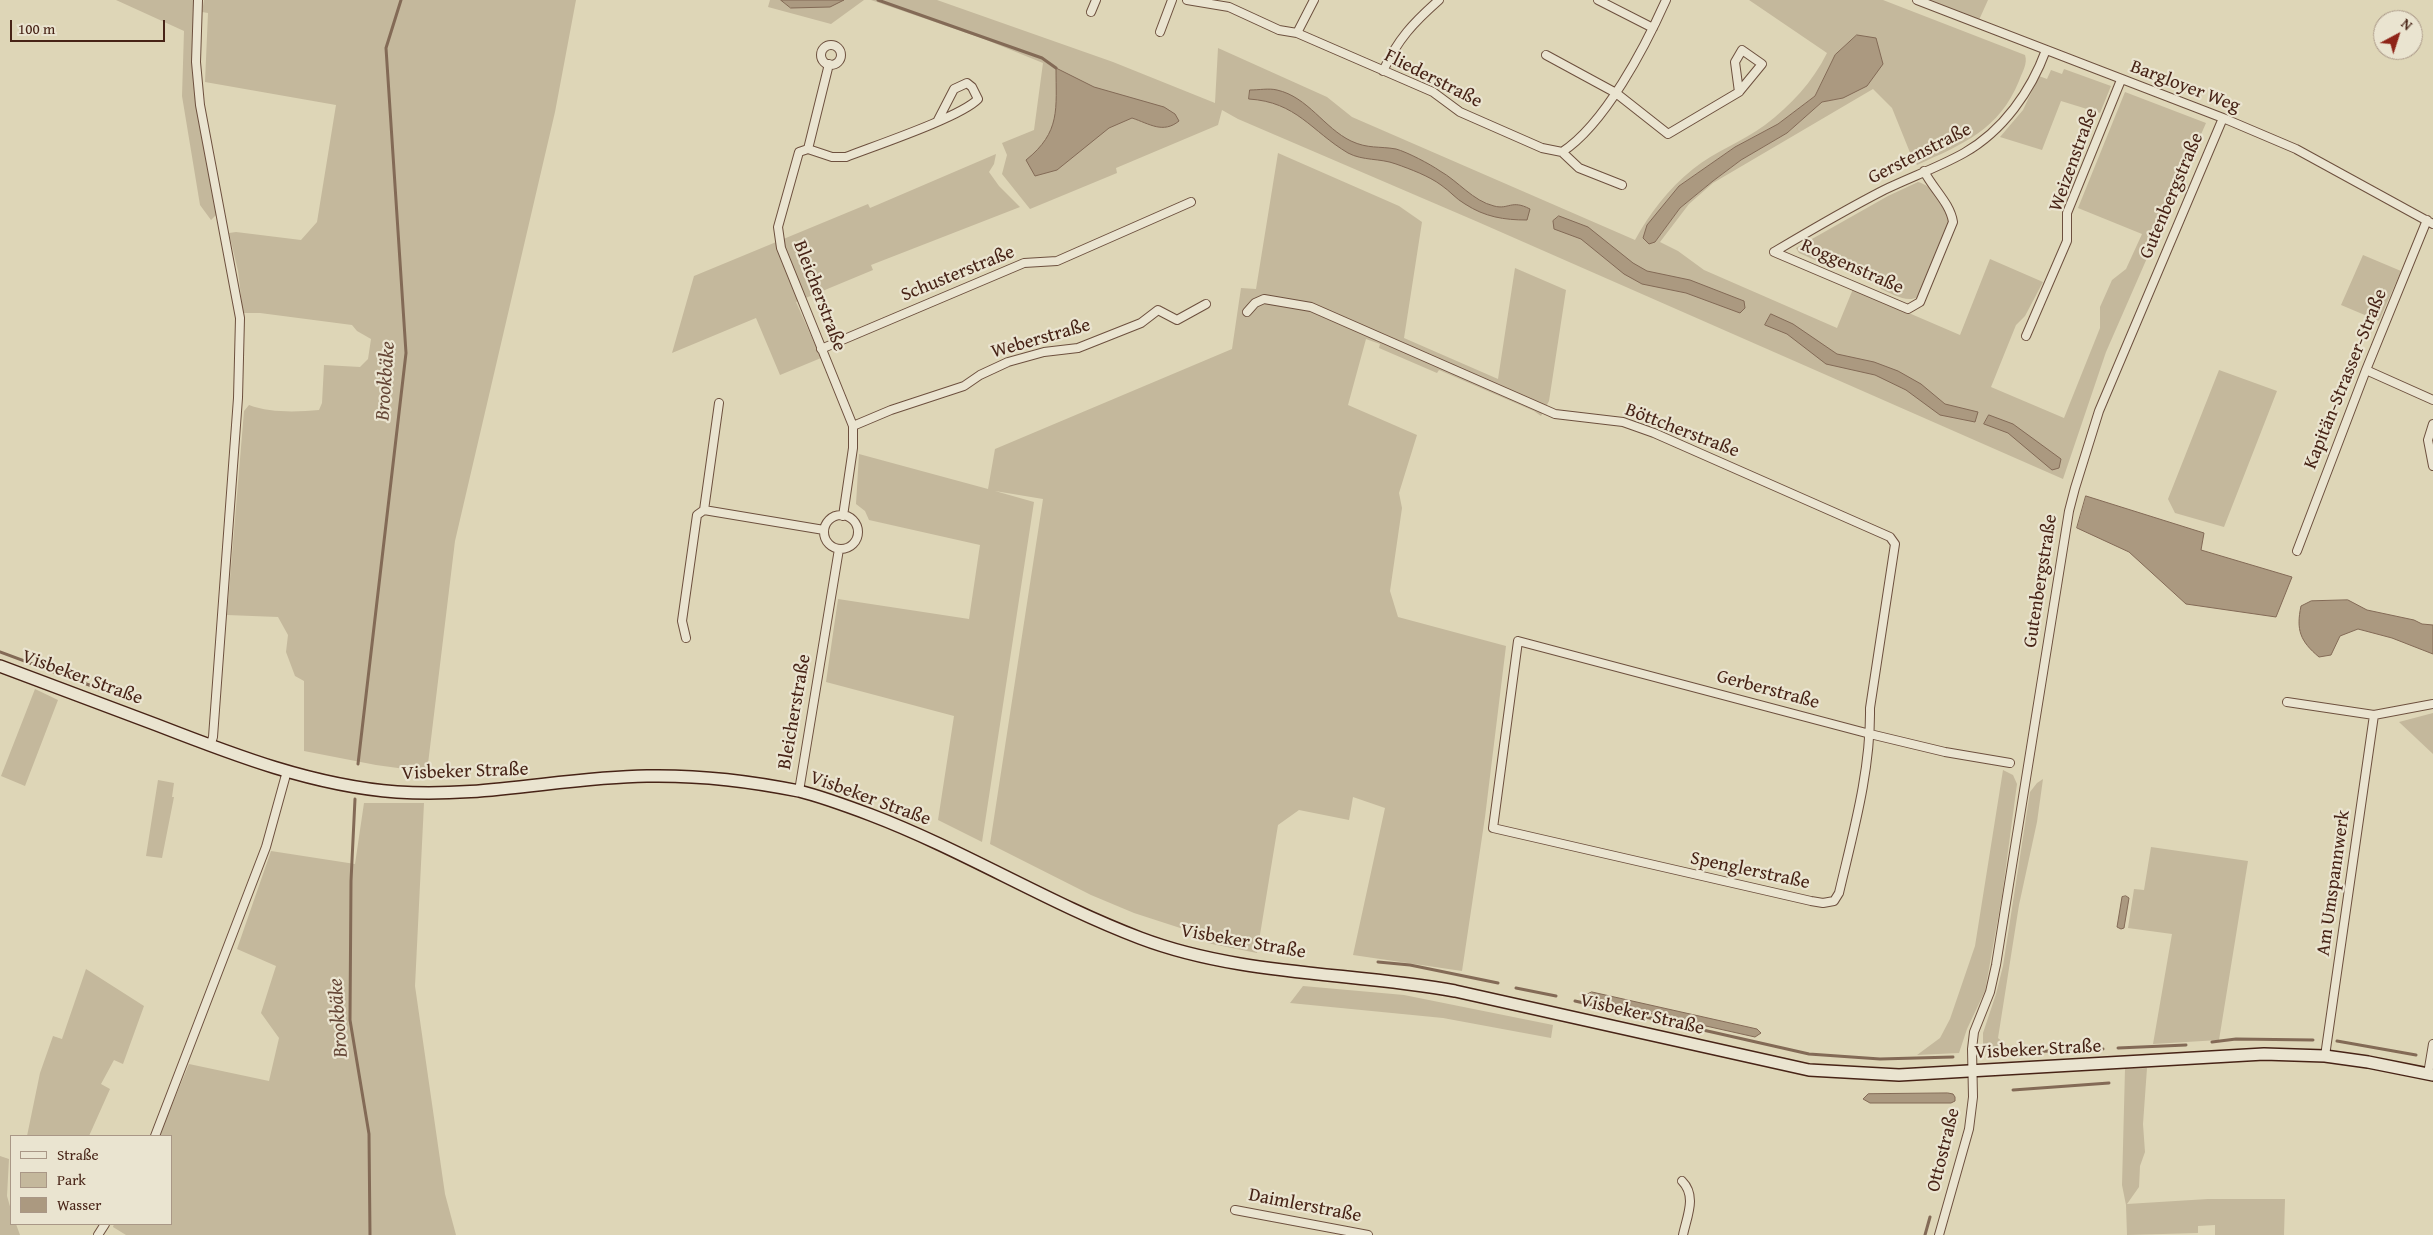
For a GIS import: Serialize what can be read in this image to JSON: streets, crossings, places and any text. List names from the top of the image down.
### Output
{
  "streets": {
    "main road": ["Visbeker Straße"],
    "street": [
      "Fliederstraße",
      "Bargloyer Weg",
      "Gerstenstraße",
      "Weizenstraße",
      "Gutenbergstraße",
      "Roggenstraße",
      "Schusterstraße",
      "Bleicherstraße",
      "Weberstraße",
      "Kapitän-Strasser-Straße",
      "Böttcherstraße",
      "Gerberstraße",
      "Spenglerstraße",
      "Am Umspannwerk",
      "Ottostraße",
      "Daimlerstraße"
    ]
  },
  "crossings": [
    ["Bargloyer Weg", "Gerstenstraße"],
    ["Bargloyer Weg", "Weizenstraße"],
    ["Bargloyer Weg", "Gutenbergstraße"],
    ["Bargloyer Weg", "Kapitän-Strasser-Straße"],
    ["Gerstenstraße", "Roggenstraße"],
    ["Gutenbergstraße", "Visbeker Straße"],
    ["Gutenbergstraße", "Ottostraße"],
    ["Schusterstraße", "Bleicherstraße"],
    ["Bleicherstraße", "Weberstraße"],
    ["Bleicherstraße", "Visbeker Straße"],
    ["Böttcherstraße", "Gerberstraße"],
    ["Böttcherstraße", "Spenglerstraße"],
    ["Visbeker Straße", "Am Umspannwerk"],
    ["Visbeker Straße", "Ottostraße"],
    ["Gerberstraße", "Spenglerstraße"]
  ],
  "water": ["Brookbäke"],
  "legend": ["Straße", "Park", "Wasser"],
  "scale_bar": "100 m",
  "north": "top right"
}
